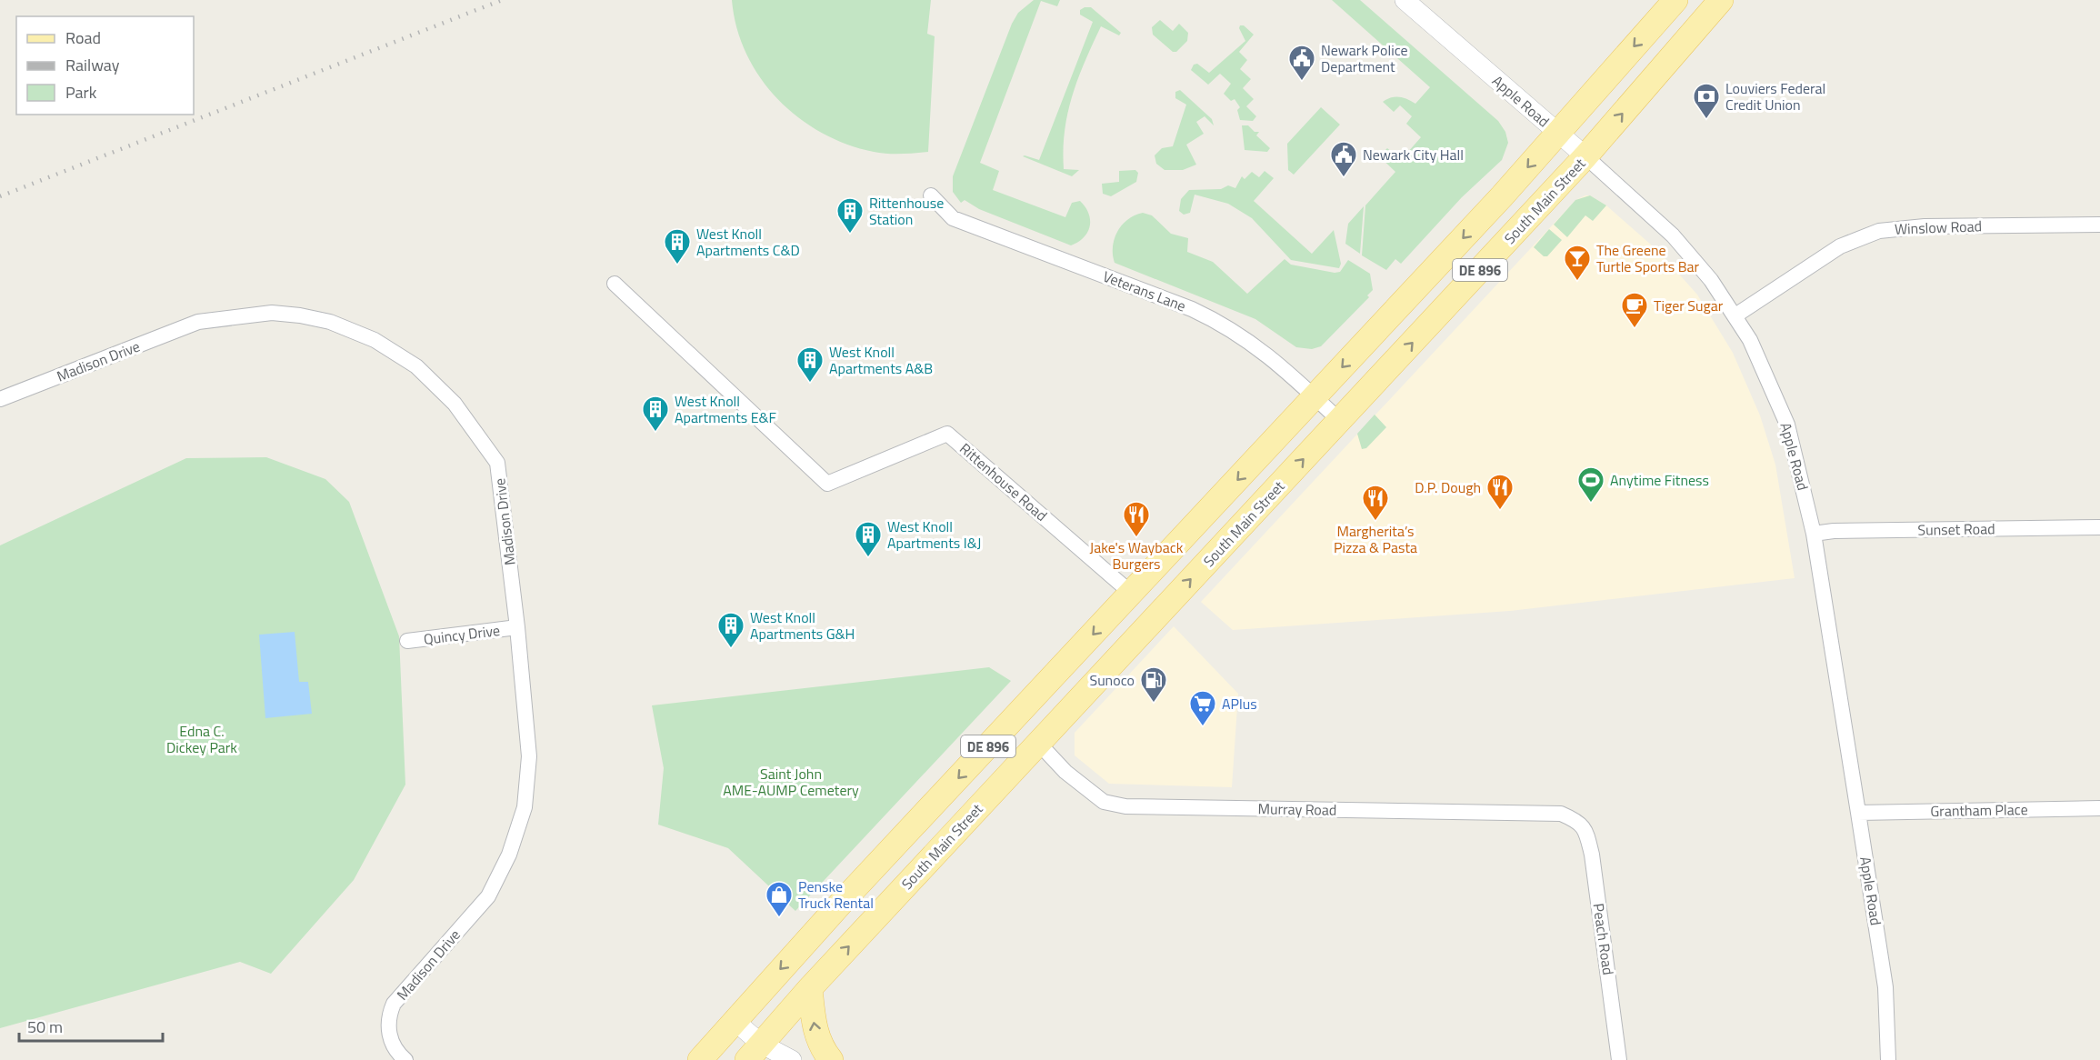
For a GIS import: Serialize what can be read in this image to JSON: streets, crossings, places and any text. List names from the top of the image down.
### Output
{
  "streets": {
    "main road": ["South Main Street", "DE 896"],
    "street": [
      "Apple Road",
      "Winslow Road",
      "Veterans Lane",
      "Madison Drive",
      "Rittenhouse Road",
      "Sunset Road",
      "Quincy Drive",
      "Murray Road",
      "Grantham Place",
      "Peach Road"
    ]
  },
  "crossings": [
    ["Apple Road", "South Main Street"],
    ["Apple Road", "Winslow Road"],
    ["Apple Road", "DE 896"],
    ["Apple Road", "Sunset Road"],
    ["Apple Road", "Grantham Place"],
    ["South Main Street", "Veterans Lane"],
    ["South Main Street", "Murray Road"],
    ["DE 896", "Veterans Lane"],
    ["DE 896", "Rittenhouse Road"],
    ["Madison Drive", "Quincy Drive"],
    ["Murray Road", "Peach Road"]
  ],
  "parks": ["Edna C. Dickey Park", "Saint John AME-AUMP Cemetery"],
  "places": {
    "public building": ["Newark Police Department", "Newark City Hall"],
    "bank": ["Louviers Federal Credit Union"],
    "building": [
      "Rittenhouse Station",
      "West Knoll Apartments C&D",
      "West Knoll Apartments A&B",
      "West Knoll Apartments E&F",
      "West Knoll Apartments I&J",
      "West Knoll Apartments G&H"
    ],
    "bar": ["The Greene Turtle Sports Bar"],
    "cafe": ["Tiger Sugar"],
    "sports": ["Anytime Fitness"],
    "restaurant": ["D.P. Dough", "Margherita’s Pizza & Pasta", "Jake's Wayback Burgers"],
    "fuel station": ["Sunoco"],
    "supermarket": ["APlus"],
    "shop": ["Penske Truck Rental"]
  },
  "legend": ["Road", "Railway", "Park"],
  "scale_bar": "50 m"
}
